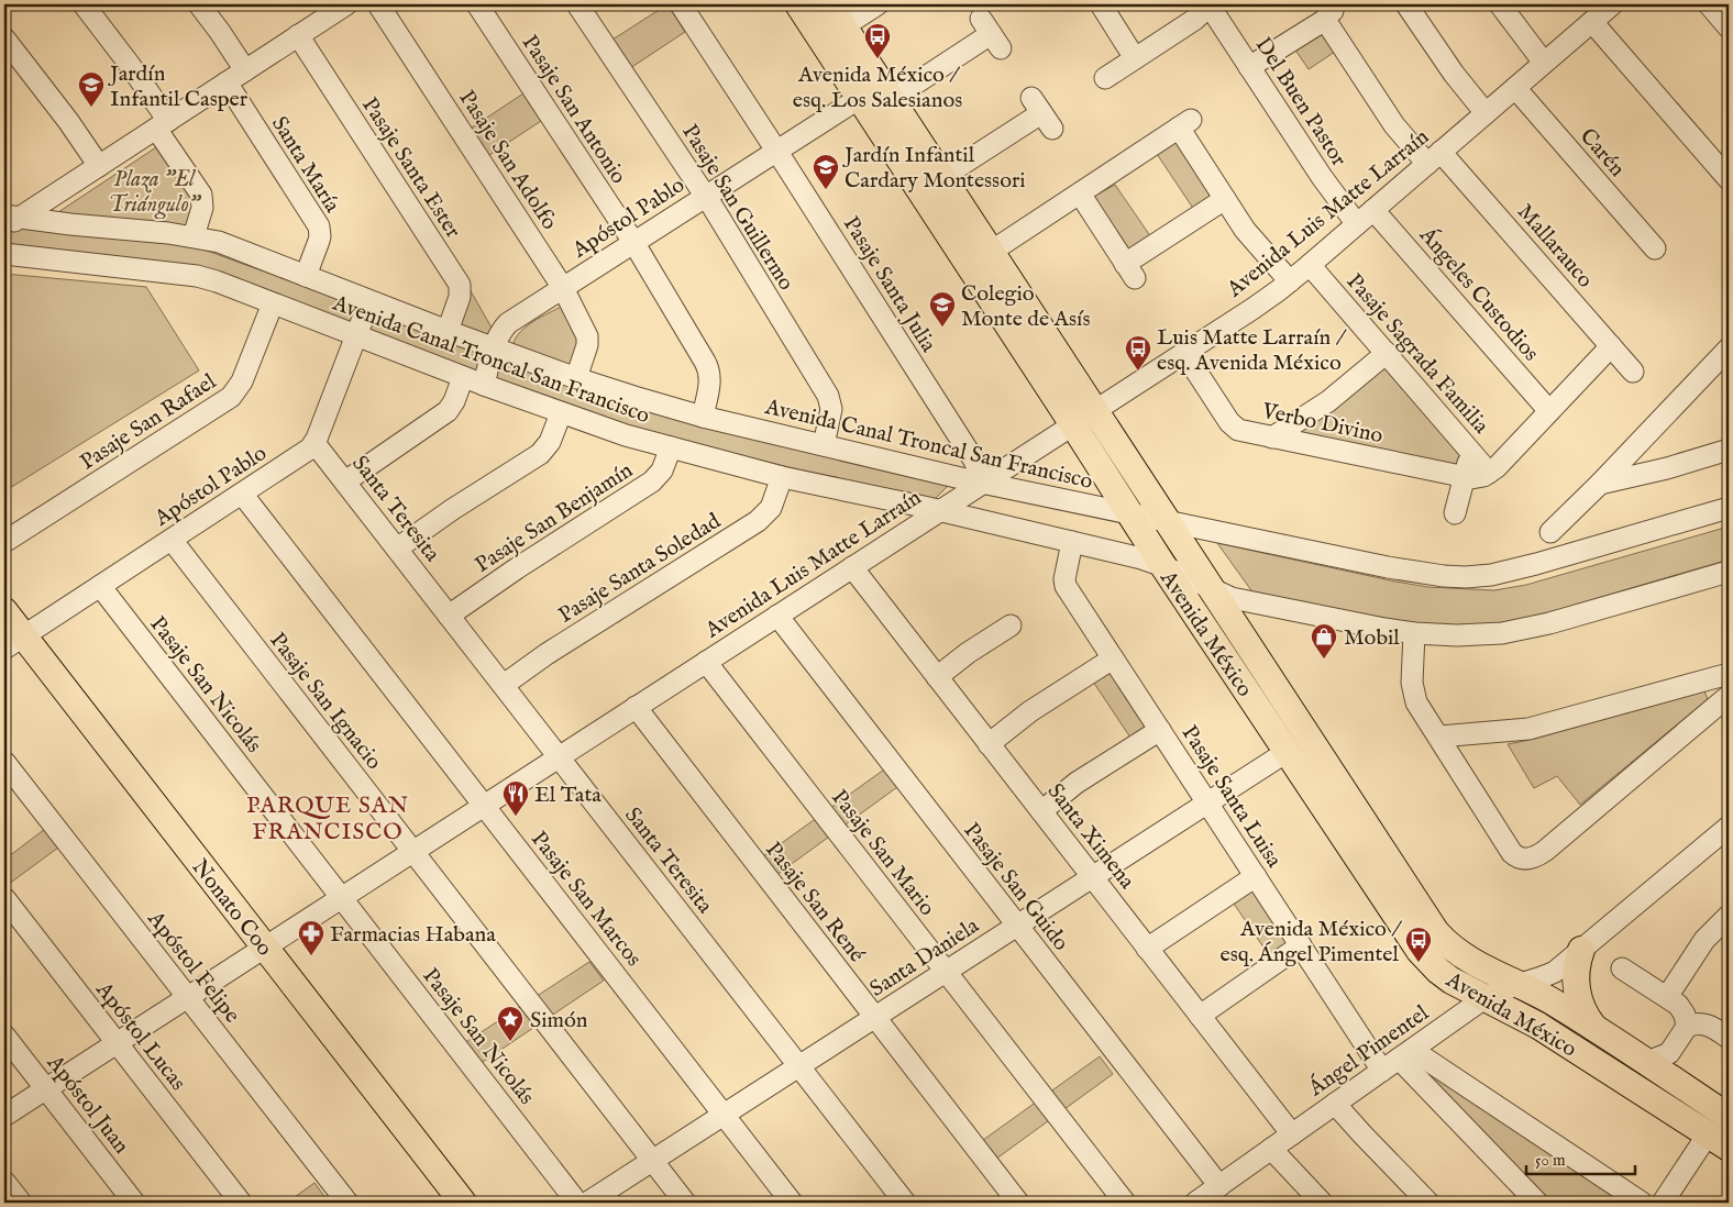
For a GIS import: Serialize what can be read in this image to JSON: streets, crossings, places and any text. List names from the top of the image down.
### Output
{
  "streets": {
    "main road": ["Avenida México", "Nonato Coo"],
    "street": [
      "Del Buen Pastor",
      "Pasaje San Antonio",
      "Carén",
      "Pasaje San Adolfo",
      "Santa María",
      "Pasaje Santa Ester",
      "Pasaje San Guillermo",
      "Avenida Luis Matte Larraín",
      "Apóstol Pablo",
      "Mallarauco",
      "Pasaje Santa Julia",
      "Ángeles Custodios",
      "Pasaje Sagrada Familia",
      "Avenida Canal Troncal San Francisco",
      "Pasaje San Rafael",
      "Verbo Divino",
      "Santa Teresita",
      "Pasaje San Benjamín",
      "Pasaje Santa Soledad",
      "Pasaje San Nicolás",
      "Pasaje San Ignacio",
      "Pasaje Santa Luisa",
      "Santa Ximena",
      "Pasaje San Mario",
      "Pasaje San Guido",
      "Pasaje San Marcos",
      "Pasaje San René",
      "Santa Daniela",
      "Apóstol Felipe",
      "Apóstol Lucas",
      "Ángel Pimentel",
      "Apóstol Juan"
    ]
  },
  "crossings": [
    ["Del Buen Pastor", "Avenida Luis Matte Larraín"],
    ["Del Buen Pastor", "Mallarauco"],
    ["Pasaje San Antonio", "Apóstol Pablo"],
    ["Pasaje San Antonio", "Avenida Canal Troncal San Francisco"],
    ["Carén", "Avenida Luis Matte Larraín"],
    ["Pasaje San Adolfo", "Apóstol Pablo"],
    ["Pasaje San Adolfo", "Avenida Canal Troncal San Francisco"],
    ["Santa María", "Avenida Canal Troncal San Francisco"],
    ["Pasaje Santa Ester", "Avenida Canal Troncal San Francisco"],
    ["Pasaje San Guillermo", "Apóstol Pablo"],
    ["Pasaje San Guillermo", "Avenida Canal Troncal San Francisco"],
    ["Avenida Luis Matte Larraín", "Mallarauco"],
    ["Avenida Luis Matte Larraín", "Pasaje Santa Julia"],
    ["Avenida Luis Matte Larraín", "Ángeles Custodios"],
    ["Avenida Luis Matte Larraín", "Pasaje Sagrada Familia"],
    ["Avenida Luis Matte Larraín", "Avenida Canal Troncal San Francisco"],
    ["Avenida Luis Matte Larraín", "Verbo Divino"],
    ["Avenida Luis Matte Larraín", "Santa Teresita"],
    ["Avenida Luis Matte Larraín", "Avenida México"],
    ["Avenida Luis Matte Larraín", "Pasaje San Nicolás"],
    ["Avenida Luis Matte Larraín", "Pasaje San Ignacio"],
    ["Avenida Luis Matte Larraín", "Santa Ximena"],
    ["Avenida Luis Matte Larraín", "Pasaje San Mario"],
    ["Avenida Luis Matte Larraín", "Pasaje San Guido"],
    ["Avenida Luis Matte Larraín", "Pasaje San Marcos"],
    ["Avenida Luis Matte Larraín", "Pasaje San René"],
    ["Avenida Luis Matte Larraín", "Nonato Coo"],
    ["Avenida Luis Matte Larraín", "Apóstol Felipe"],
    ["Avenida Luis Matte Larraín", "Apóstol Lucas"],
    ["Avenida Luis Matte Larraín", "Apóstol Juan"],
    ["Apóstol Pablo", "Pasaje Santa Julia"],
    ["Apóstol Pablo", "Avenida Canal Troncal San Francisco"],
    ["Apóstol Pablo", "Santa Teresita"],
    ["Apóstol Pablo", "Avenida México"],
    ["Apóstol Pablo", "Pasaje San Nicolás"],
    ["Apóstol Pablo", "Pasaje San Ignacio"],
    ["Apóstol Pablo", "Pasaje San Marcos"],
    ["Apóstol Pablo", "Nonato Coo"],
    ["Pasaje Santa Julia", "Avenida Canal Troncal San Francisco"],
    ["Pasaje Sagrada Familia", "Verbo Divino"],
    ["Avenida Canal Troncal San Francisco", "Pasaje San Rafael"],
    ["Avenida Canal Troncal San Francisco", "Pasaje San Benjamín"],
    ["Avenida Canal Troncal San Francisco", "Pasaje Santa Soledad"],
    ["Avenida Canal Troncal San Francisco", "Avenida México"],
    ["Avenida Canal Troncal San Francisco", "Pasaje Santa Luisa"],
    ["Santa Teresita", "Pasaje San Benjamín"],
    ["Santa Teresita", "Pasaje Santa Soledad"],
    ["Santa Teresita", "Santa Daniela"],
    ["Avenida México", "Santa Daniela"],
    ["Avenida México", "Ángel Pimentel"],
    ["Pasaje San Ignacio", "Santa Daniela"],
    ["Pasaje Santa Luisa", "Santa Daniela"],
    ["Pasaje Santa Luisa", "Ángel Pimentel"],
    ["Santa Ximena", "Santa Daniela"],
    ["Santa Ximena", "Ángel Pimentel"],
    ["Pasaje San Mario", "Santa Daniela"],
    ["Pasaje San Guido", "Santa Daniela"],
    ["Pasaje San Guido", "Ángel Pimentel"],
    ["Pasaje San Marcos", "Santa Daniela"],
    ["Pasaje San René", "Santa Daniela"]
  ],
  "districts": ["PARQUE SAN FRANCISCO"],
  "parks": ["Plaza \"El Triángulo\""],
  "places": {
    "bus stop": ["Avenida México / esq. Los Salesianos", "Luis Matte Larraín / esq. Avenida México", "Avenida México / esq. Ángel Pimentel"],
    "school or university": ["Jardín Infantil Casper", "Jardín Infantil Cardary Montessori", "Colegio Monte de Asís"],
    "shop": ["Mobil"],
    "restaurant": ["El Tata"],
    "pharmacy": ["Farmacias Habana"],
    "place": ["Simón"]
  },
  "scale_bar": "50 m"
}
